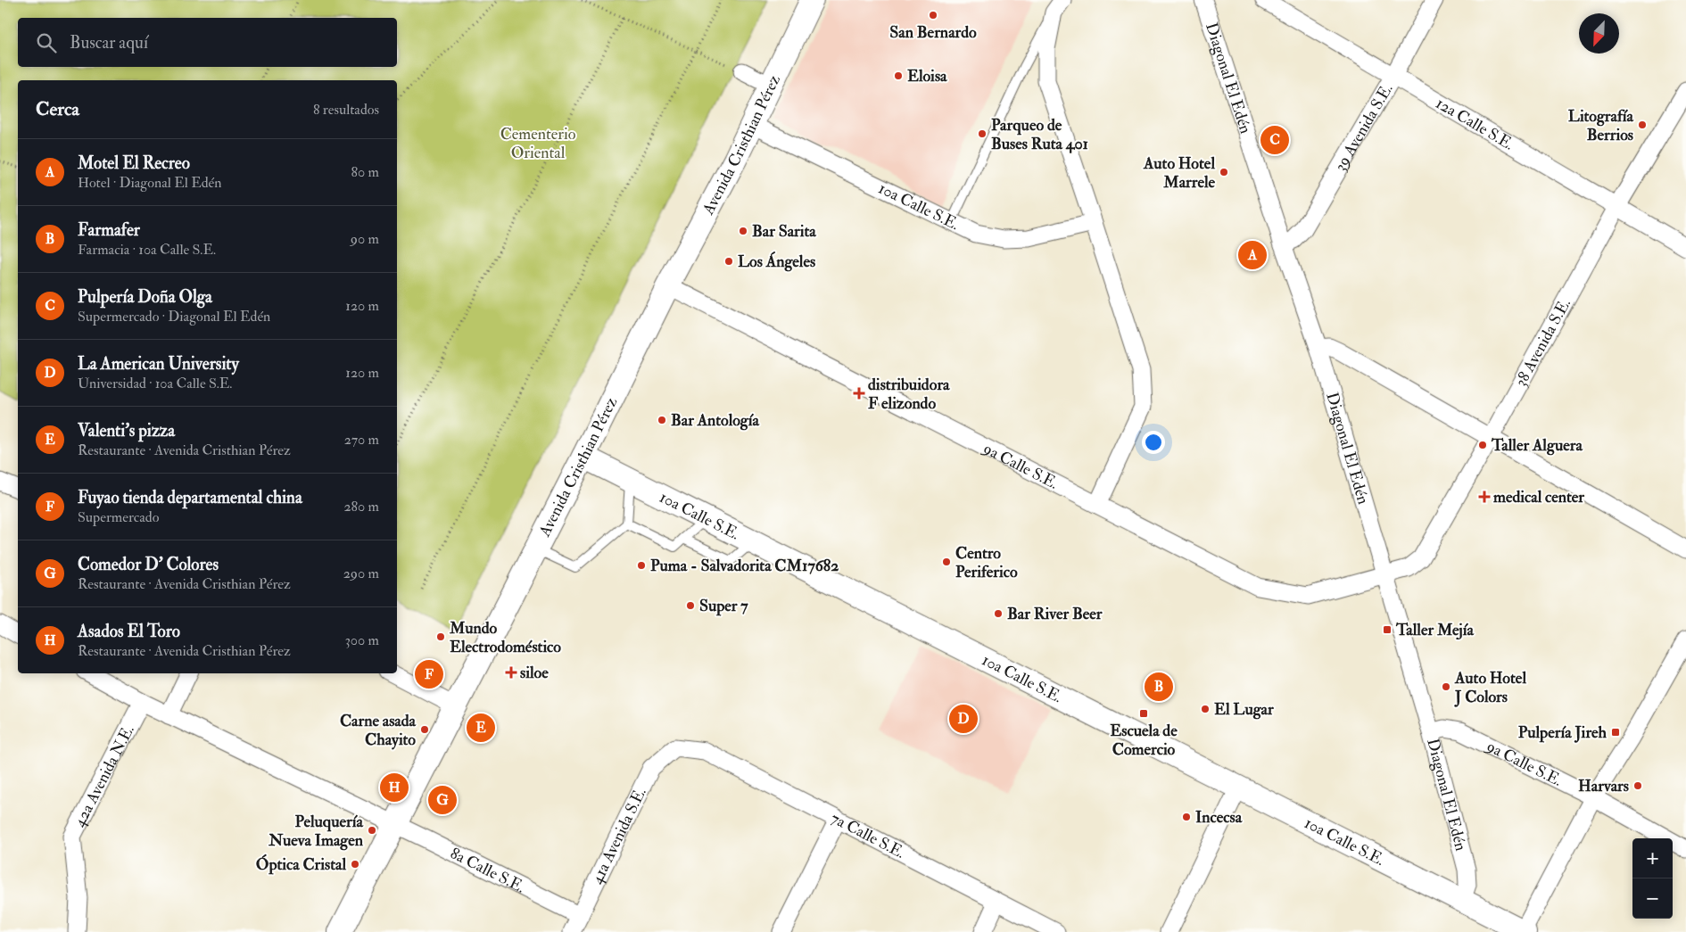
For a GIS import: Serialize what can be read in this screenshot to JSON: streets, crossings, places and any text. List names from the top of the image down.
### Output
{
  "streets": {
    "street": [
      "Diagonal El Edén",
      "12a Calle S.E.",
      "39 Avenida S.E.",
      "Avenida Cristhian Pérez",
      "10a Calle S.E.",
      "38 Avenida S.E.",
      "9a Calle S.E.",
      "42a Avenida N.E.",
      "7a Calle S.E.",
      "41a Avenida S.E.",
      "8a Calle S.E."
    ]
  },
  "crossings": [
    ["Diagonal El Edén", "39 Avenida S.E."],
    ["Diagonal El Edén", "10a Calle S.E."],
    ["Diagonal El Edén", "38 Avenida S.E."],
    ["Diagonal El Edén", "9a Calle S.E."],
    ["12a Calle S.E.", "39 Avenida S.E."],
    ["12a Calle S.E.", "38 Avenida S.E."],
    ["Avenida Cristhian Pérez", "10a Calle S.E."],
    ["Avenida Cristhian Pérez", "9a Calle S.E."],
    ["Avenida Cristhian Pérez", "8a Calle S.E."],
    ["38 Avenida S.E.", "9a Calle S.E."],
    ["42a Avenida N.E.", "8a Calle S.E."],
    ["7a Calle S.E.", "41a Avenida S.E."],
    ["41a Avenida S.E.", "8a Calle S.E."]
  ],
  "parks": ["Cementerio Oriental"],
  "places": {
    "other": [
      "San Bernardo",
      "Eloisa",
      "Litografía Berrios",
      "Parqueo de Buses Ruta 401",
      "Auto Hotel Marrele",
      "Bar Sarita",
      "Los Ángeles",
      "Bar Antología",
      "Taller Alguera",
      "Centro Periferico",
      "Puma - Salvadorita CM17682",
      "Super 7",
      "Bar River Beer",
      "Mundo Electrodoméstico",
      "Auto Hotel J Colors",
      "El Lugar",
      "Carne asada Chayito",
      "Harvars",
      "Incecsa",
      "Peluquería Nueva Imagen",
      "Óptica Cristal"
    ],
    "health": ["distribuidora F elizondo", "medical center", "siloe"],
    "transit": ["Taller Mejía", "Escuela de Comercio", "Pulpería Jireh"]
  },
  "north": "bottom left",
  "page": {
    "search": "Buscar aquí",
    "heading": ["Cerca", "8 resultados"],
    "pins": [
      "C",
      "A",
      "F",
      "B",
      "D",
      "E",
      "H",
      "G"
    ],
    "list": [
      {
        "mark": "A",
        "name": "Motel El Recreo",
        "note": "Hotel · Diagonal El Edén",
        "value": "80 m"
      },
      {
        "mark": "B",
        "name": "Farmafer",
        "note": "Farmacia · 10a Calle S.E.",
        "value": "90 m"
      },
      {
        "mark": "C",
        "name": "Pulpería Doña Olga",
        "note": "Supermercado · Diagonal El Edén",
        "value": "120 m"
      },
      {
        "mark": "D",
        "name": "La American University",
        "note": "Universidad · 10a Calle S.E.",
        "value": "120 m"
      },
      {
        "mark": "E",
        "name": "Valenti's pizza",
        "note": "Restaurante · Avenida Cristhian Pérez",
        "value": "270 m"
      },
      {
        "mark": "F",
        "name": "Fuyao tienda departamental china",
        "note": "Supermercado",
        "value": "280 m"
      },
      {
        "mark": "G",
        "name": "Comedor D' Colores",
        "note": "Restaurante · Avenida Cristhian Pérez",
        "value": "290 m"
      },
      {
        "mark": "H",
        "name": "Asados El Toro",
        "note": "Restaurante · Avenida Cristhian Pérez",
        "value": "300 m"
      }
    ],
    "map_buttons": ["+", "−"]
  }
}
